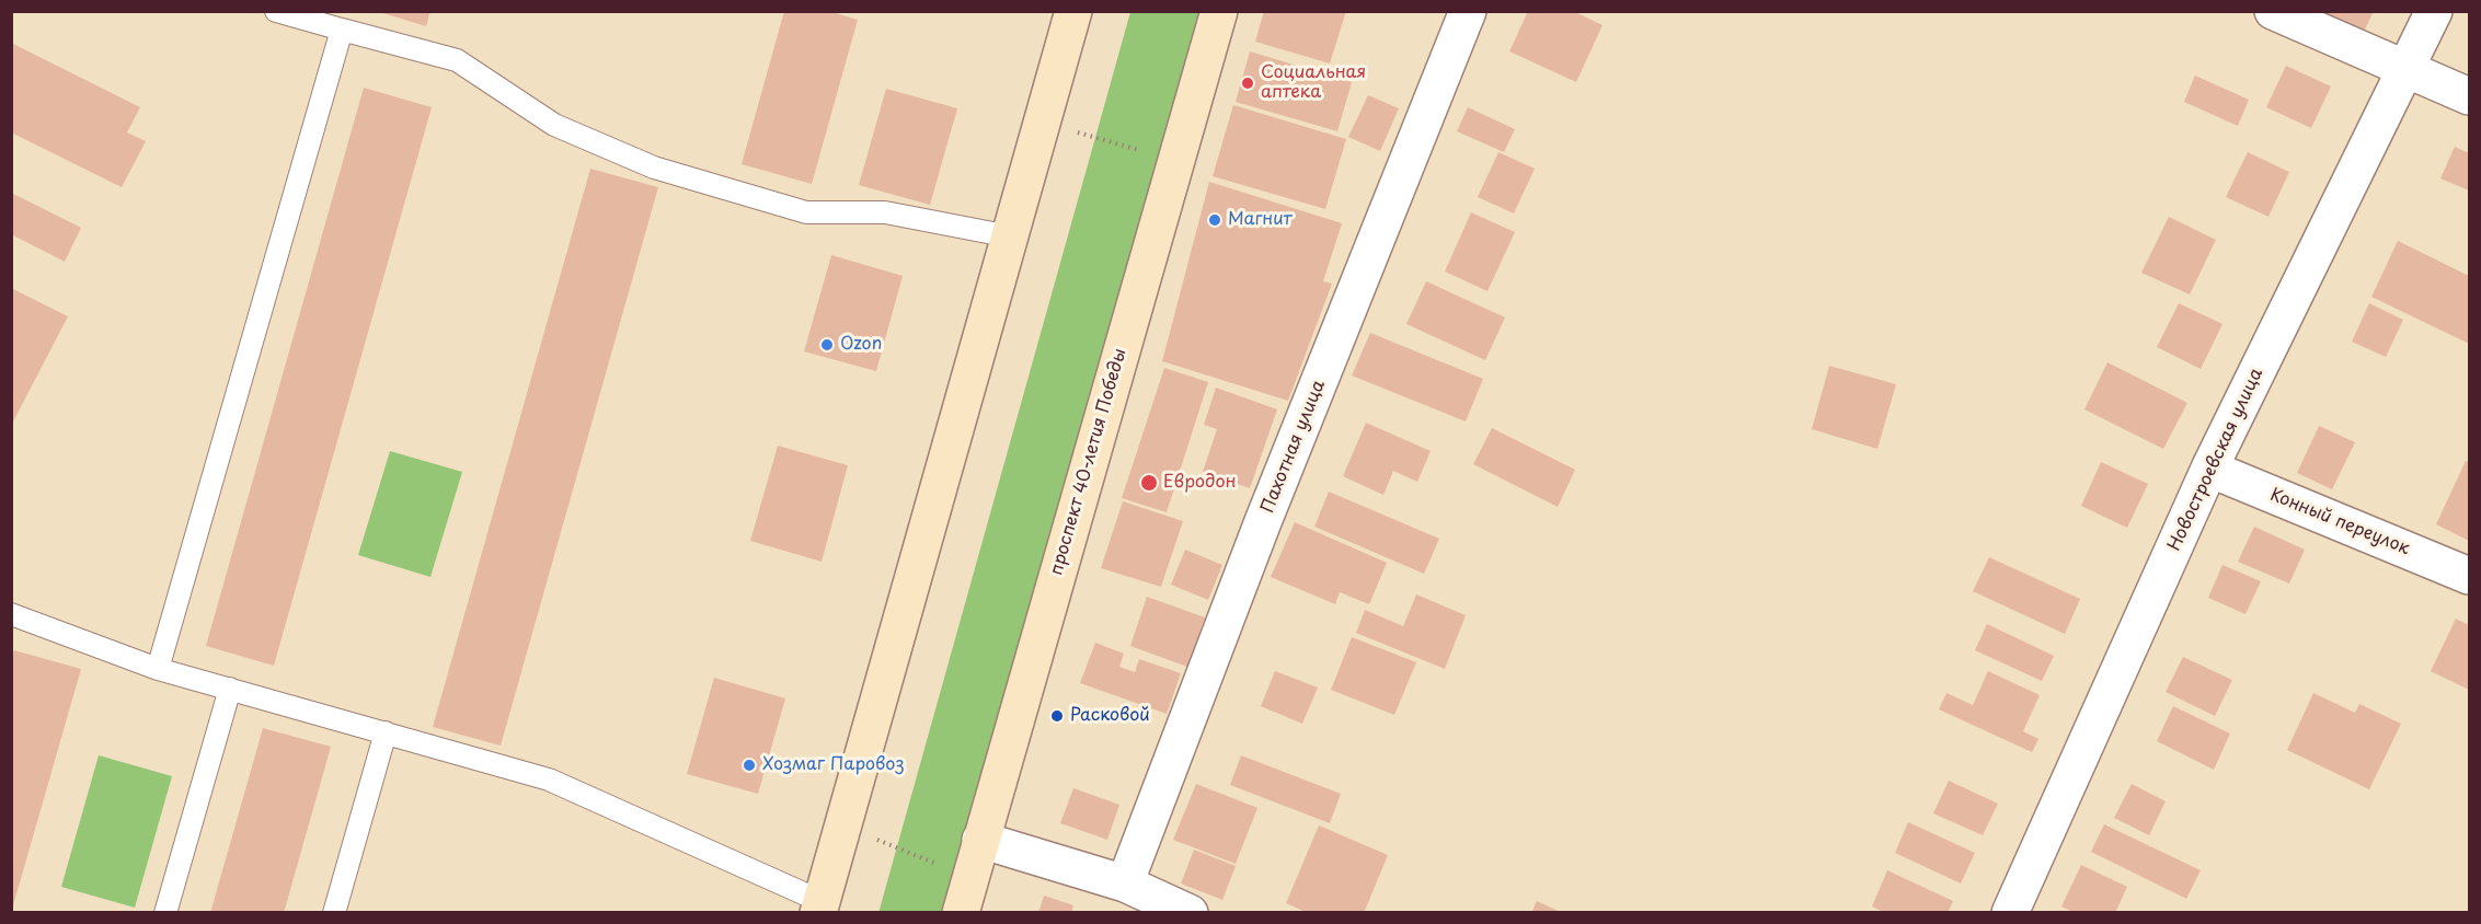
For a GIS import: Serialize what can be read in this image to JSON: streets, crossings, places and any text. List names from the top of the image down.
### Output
{
  "streets": {
    "main road": ["проспект 40-летия Победы"],
    "street": ["Пахотная улица", "Новостроевская улица", "Конный переулок"]
  },
  "crossings": [
    ["Новостроевская улица", "Конный переулок"]
  ],
  "places": [
    "Социальная аптека",
    "Магнит",
    "Ozon",
    "Евродон",
    "Расковой",
    "Хозмаг Паровоз"
  ]
}
